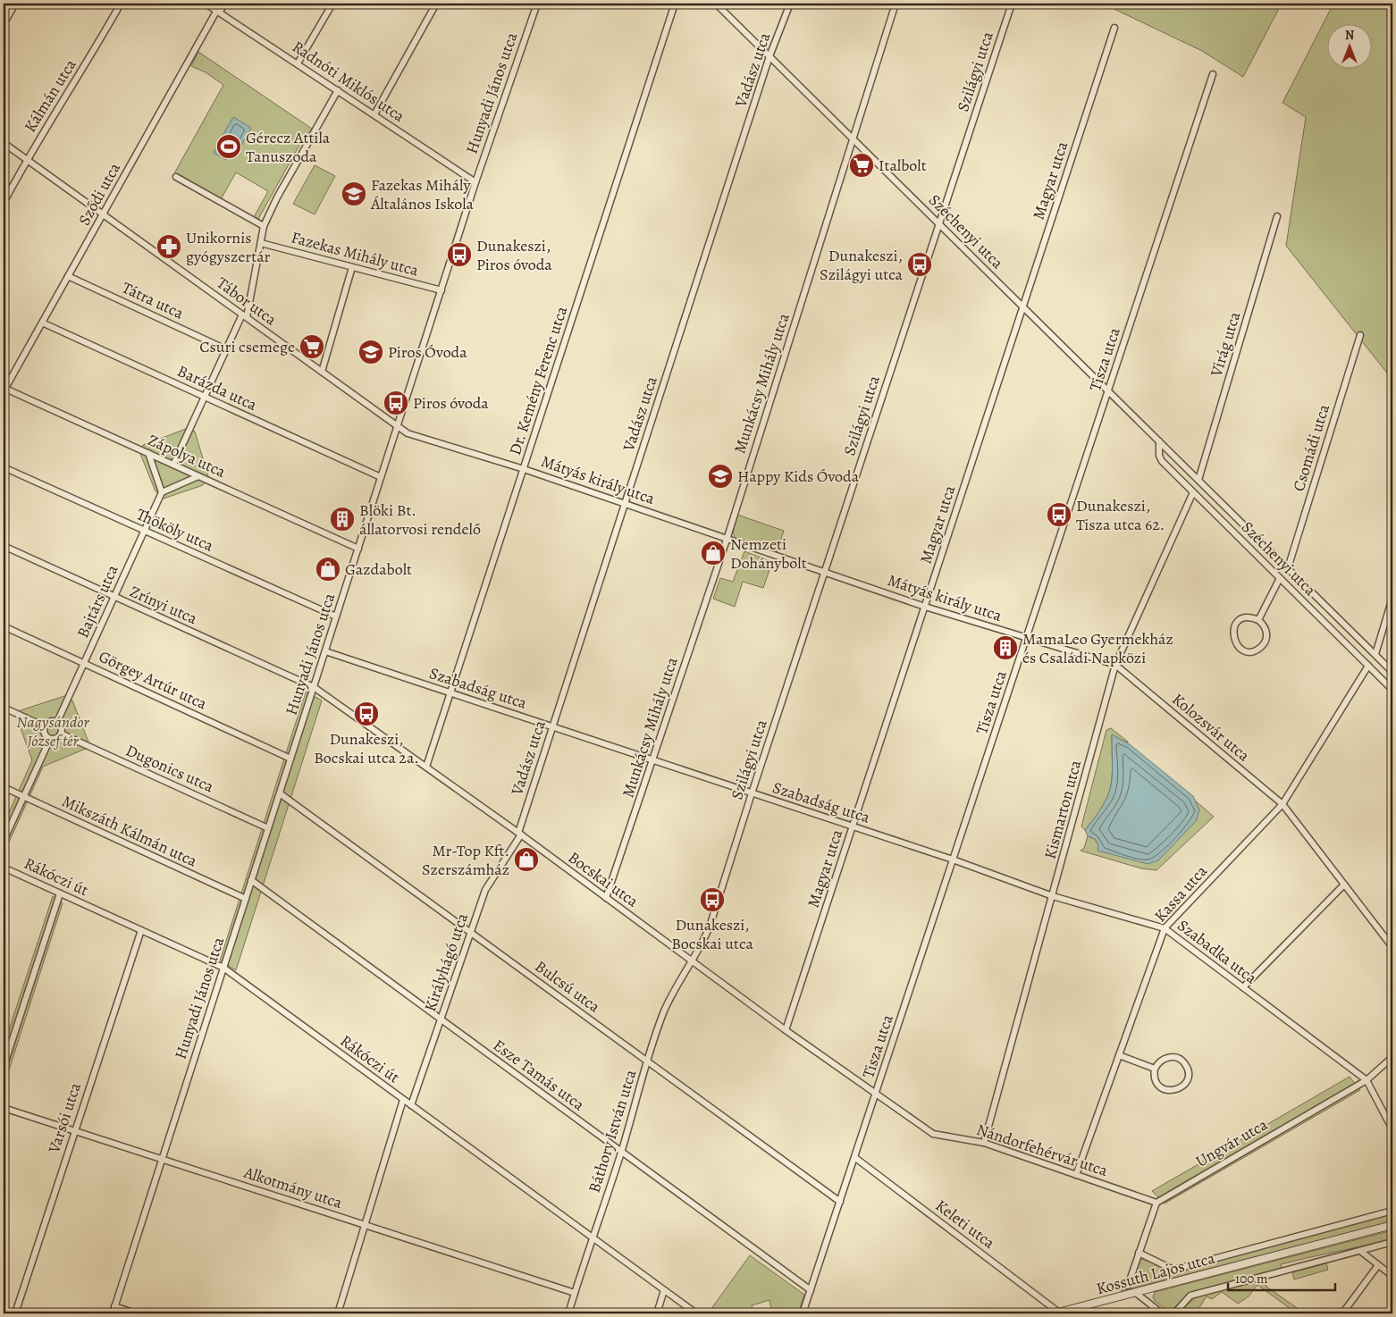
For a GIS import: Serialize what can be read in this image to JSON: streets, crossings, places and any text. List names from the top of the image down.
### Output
{
  "streets": {
    "street": [
      "Vadász utca",
      "Szilágyi utca",
      "Radnóti Miklós utca",
      "Hunyadi János utca",
      "Kálmán utca",
      "Magyar utca",
      "Sződi utca",
      "Széchenyi utca",
      "Fazekas Mihály utca",
      "Tátra utca",
      "Tábor utca",
      "Virág utca",
      "Tisza utca",
      "Dr. Kemény Ferenc utca",
      "Munkácsy Mihály utca",
      "Barázda utca",
      "Csomádi utca",
      "Zápolya utca",
      "Mátyás király utca",
      "Thököly utca",
      "Bajtárs utca",
      "Zrínyi utca",
      "Görgey Artúr utca",
      "Szabadság utca",
      "Kolozsvár utca",
      "Dugonics utca",
      "Kismarton utca",
      "Mikszáth Kálmán utca",
      "Rákóczi út",
      "Bocskai utca",
      "Kassa utca",
      "Szabadka utca",
      "Királyhágó utca",
      "Bulcsú utca",
      "Esze Tamás utca",
      "Varsói utca",
      "Báthory István utca",
      "Ungvár utca",
      "Nándorfehérvár utca",
      "Alkotmány utca",
      "Keleti utca",
      "Kossuth Lajos utca"
    ]
  },
  "crossings": [
    ["Vadász utca", "Széchenyi utca"],
    ["Vadász utca", "Mátyás király utca"],
    ["Vadász utca", "Szabadság utca"],
    ["Vadász utca", "Bocskai utca"],
    ["Vadász utca", "Királyhágó utca"],
    ["Szilágyi utca", "Széchenyi utca"],
    ["Szilágyi utca", "Mátyás király utca"],
    ["Szilágyi utca", "Szabadság utca"],
    ["Szilágyi utca", "Bocskai utca"],
    ["Szilágyi utca", "Báthory István utca"],
    ["Radnóti Miklós utca", "Hunyadi János utca"],
    ["Radnóti Miklós utca", "Sződi utca"],
    ["Hunyadi János utca", "Fazekas Mihály utca"],
    ["Hunyadi János utca", "Tábor utca"],
    ["Hunyadi János utca", "Barázda utca"],
    ["Hunyadi János utca", "Zápolya utca"],
    ["Hunyadi János utca", "Mátyás király utca"],
    ["Hunyadi János utca", "Thököly utca"],
    ["Hunyadi János utca", "Zrínyi utca"],
    ["Hunyadi János utca", "Görgey Artúr utca"],
    ["Hunyadi János utca", "Szabadság utca"],
    ["Hunyadi János utca", "Dugonics utca"],
    ["Hunyadi János utca", "Mikszáth Kálmán utca"],
    ["Hunyadi János utca", "Rákóczi út"],
    ["Hunyadi János utca", "Bocskai utca"],
    ["Hunyadi János utca", "Bulcsú utca"],
    ["Hunyadi János utca", "Esze Tamás utca"],
    ["Hunyadi János utca", "Alkotmány utca"],
    ["Kálmán utca", "Tábor utca"],
    ["Magyar utca", "Széchenyi utca"],
    ["Magyar utca", "Mátyás király utca"],
    ["Magyar utca", "Szabadság utca"],
    ["Magyar utca", "Bocskai utca"],
    ["Sződi utca", "Tátra utca"],
    ["Sződi utca", "Tábor utca"],
    ["Sződi utca", "Barázda utca"],
    ["Sződi utca", "Zápolya utca"],
    ["Széchenyi utca", "Virág utca"],
    ["Széchenyi utca", "Tisza utca"],
    ["Széchenyi utca", "Munkácsy Mihály utca"],
    ["Széchenyi utca", "Csomádi utca"],
    ["Széchenyi utca", "Kismarton utca"],
    ["Széchenyi utca", "Kassa utca"],
    ["Tábor utca", "Mátyás király utca"],
    ["Tisza utca", "Mátyás király utca"],
    ["Tisza utca", "Szabadság utca"],
    ["Tisza utca", "Kolozsvár utca"],
    ["Tisza utca", "Bocskai utca"],
    ["Tisza utca", "Szabadka utca"],
    ["Tisza utca", "Bulcsú utca"],
    ["Tisza utca", "Esze Tamás utca"],
    ["Tisza utca", "Nándorfehérvár utca"],
    ["Tisza utca", "Keleti utca"],
    ["Dr. Kemény Ferenc utca", "Mátyás király utca"],
    ["Dr. Kemény Ferenc utca", "Szabadság utca"],
    ["Dr. Kemény Ferenc utca", "Bocskai utca"],
    ["Munkácsy Mihály utca", "Mátyás király utca"],
    ["Munkácsy Mihály utca", "Szabadság utca"],
    ["Munkácsy Mihály utca", "Bocskai utca"],
    ["Mátyás király utca", "Kolozsvár utca"],
    ["Thököly utca", "Bajtárs utca"],
    ["Bajtárs utca", "Zrínyi utca"],
    ["Bajtárs utca", "Görgey Artúr utca"],
    ["Bajtárs utca", "Dugonics utca"],
    ["Zrínyi utca", "Bocskai utca"],
    ["Szabadság utca", "Szabadka utca"],
    ["Kolozsvár utca", "Kismarton utca"],
    ["Kolozsvár utca", "Kassa utca"],
    ["Kismarton utca", "Szabadka utca"],
    ["Kismarton utca", "Nándorfehérvár utca"],
    ["Rákóczi út", "Királyhágó utca"],
    ["Rákóczi út", "Varsói utca"],
    ["Rákóczi út", "Báthory István utca"],
    ["Bocskai utca", "Királyhágó utca"],
    ["Bocskai utca", "Báthory István utca"],
    ["Bocskai utca", "Nándorfehérvár utca"],
    ["Kassa utca", "Szabadka utca"],
    ["Kassa utca", "Nándorfehérvár utca"],
    ["Szabadka utca", "Ungvár utca"],
    ["Királyhágó utca", "Bulcsú utca"],
    ["Királyhágó utca", "Esze Tamás utca"],
    ["Bulcsú utca", "Báthory István utca"],
    ["Esze Tamás utca", "Báthory István utca"],
    ["Varsói utca", "Alkotmány utca"],
    ["Báthory István utca", "Alkotmány utca"],
    ["Ungvár utca", "Nándorfehérvár utca"],
    ["Keleti utca", "Kossuth Lajos utca"]
  ],
  "parks": ["Nagysándor József tér"],
  "places": {
    "sports": ["Gérecz Attila Tanuszoda"],
    "supermarket": ["Italbolt", "Csuri csemege"],
    "school or university": ["Fazekas Mihály Általános Iskola", "Piros Óvoda", "Happy Kids Óvoda"],
    "pharmacy": ["Unikornis gyógyszertár"],
    "bus stop": [
      "Dunakeszi, Piros óvoda",
      "Dunakeszi, Szilágyi utca",
      "Piros óvoda",
      "Dunakeszi, Tisza utca 62.",
      "Dunakeszi, Bocskai utca 2a.",
      "Dunakeszi, Bocskai utca"
    ],
    "building": ["Blöki Bt. állatorvosi rendelő", "MamaLeo Gyermekház és Családi Napközi"],
    "shop": ["Nemzeti Dohánybolt", "Gazdabolt", "Mr-Top Kft. Szerszámház"]
  },
  "scale_bar": "100 m",
  "north": "top"
}
